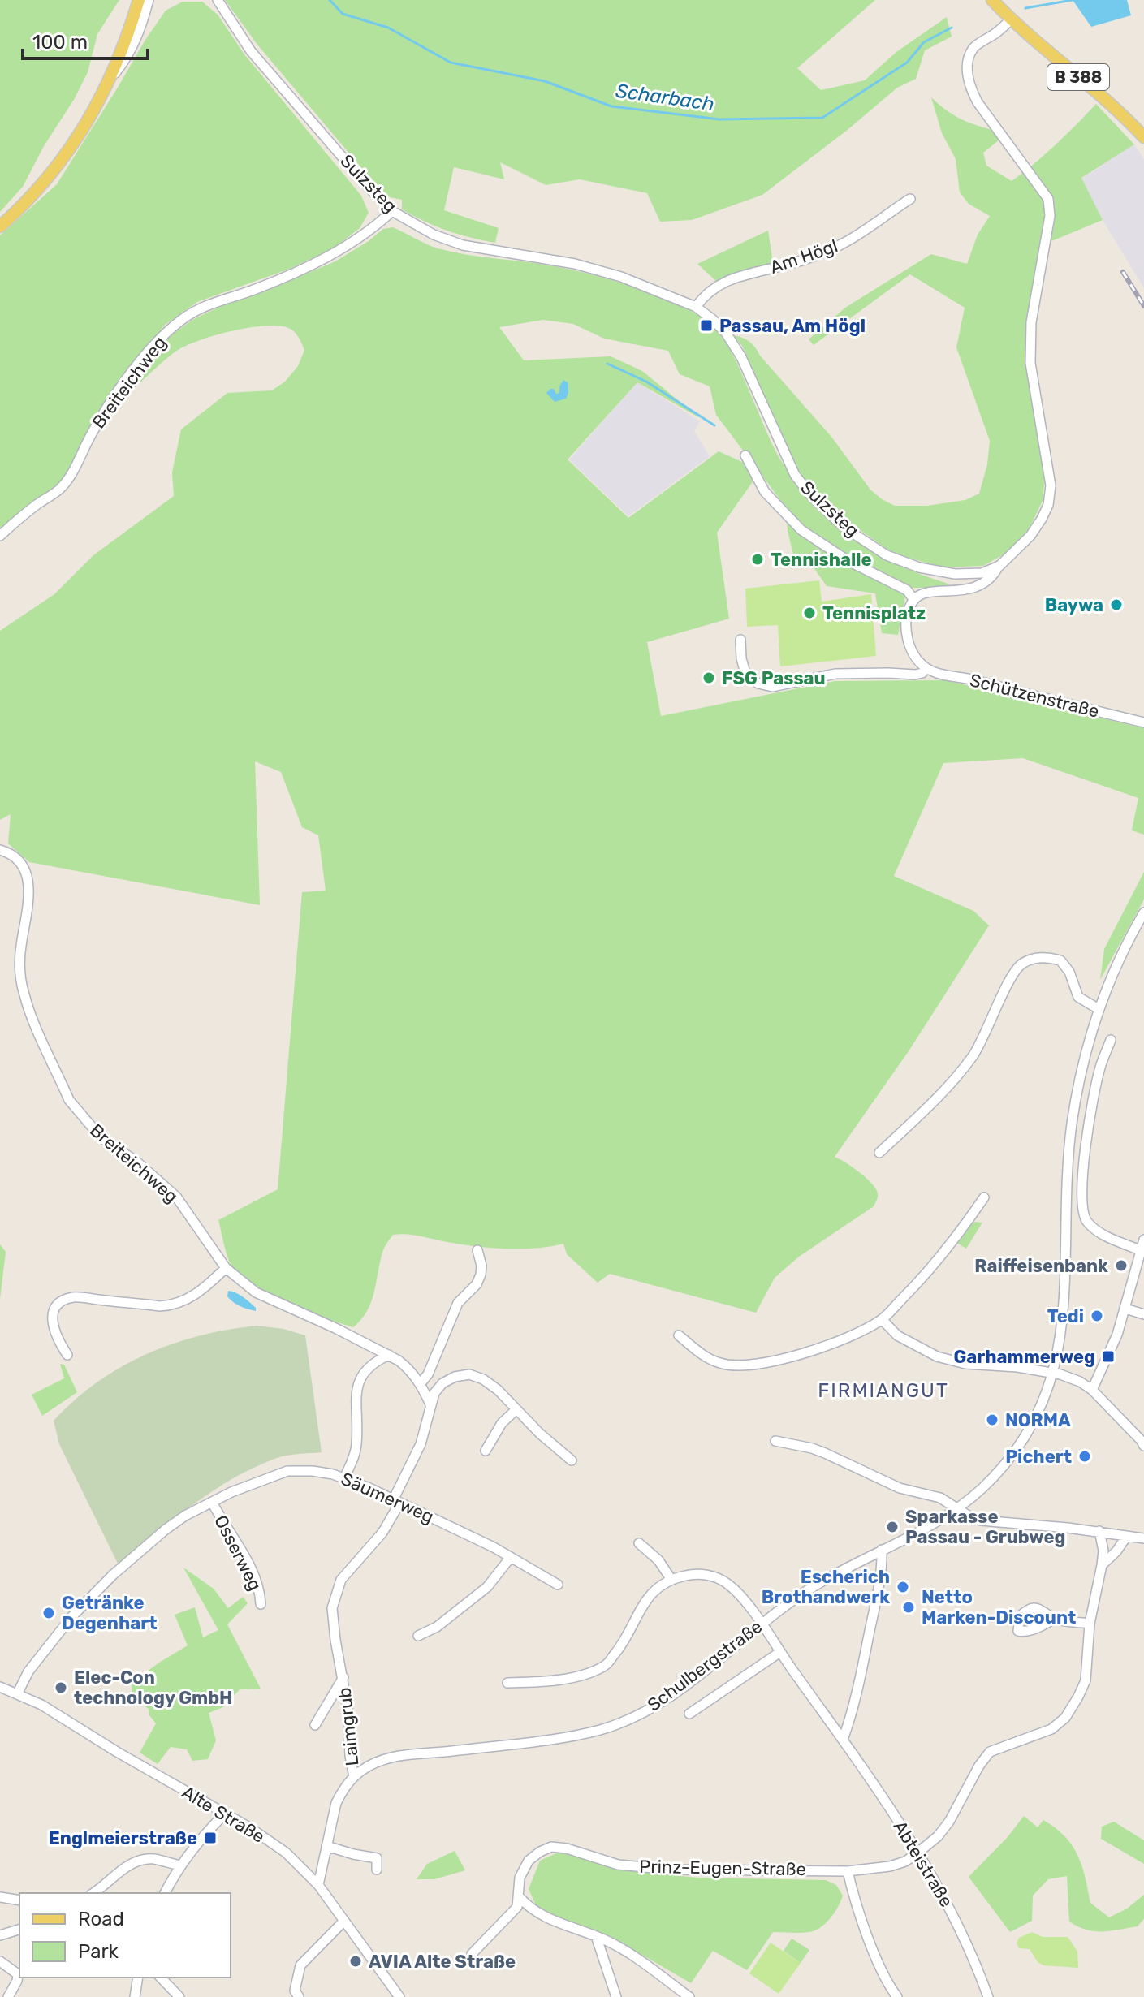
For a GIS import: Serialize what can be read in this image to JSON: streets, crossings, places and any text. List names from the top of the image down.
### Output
{
  "streets": {
    "main road": ["B 388"],
    "street": [
      "Sulzsteg",
      "Am Högl",
      "Breiteichweg",
      "Schützenstraße",
      "Säumerweg",
      "Osserweg",
      "Schulbergstraße",
      "Laimgrub",
      "Alte Straße",
      "Abteistraße",
      "Prinz-Eugen-Straße"
    ]
  },
  "crossings": [
    ["B 388", "Sulzsteg"],
    ["Sulzsteg", "Am Högl"],
    ["Sulzsteg", "Breiteichweg"],
    ["Säumerweg", "Osserweg"],
    ["Säumerweg", "Laimgrub"],
    ["Säumerweg", "Alte Straße"],
    ["Schulbergstraße", "Laimgrub"],
    ["Schulbergstraße", "Alte Straße"],
    ["Schulbergstraße", "Abteistraße"],
    ["Abteistraße", "Prinz-Eugen-Straße"]
  ],
  "districts": ["FIRMIANGUT"],
  "water": ["Scharbach"],
  "places": {
    "transit": ["Passau, Am Högl", "Garhammerweg", "Englmeierstraße"],
    "other": [
      "Tennishalle",
      "Baywa",
      "Tennisplatz",
      "FSG Passau",
      "Raiffeisenbank",
      "Tedi",
      "NORMA",
      "Pichert",
      "Sparkasse Passau - Grubweg",
      "Escherich Brothandwerk",
      "Netto Marken-Discount",
      "Getränke Degenhart",
      "Elec-Con technology GmbH",
      "AVIA Alte Straße"
    ]
  },
  "legend": ["Road", "Park"],
  "scale_bar": "100 m"
}
